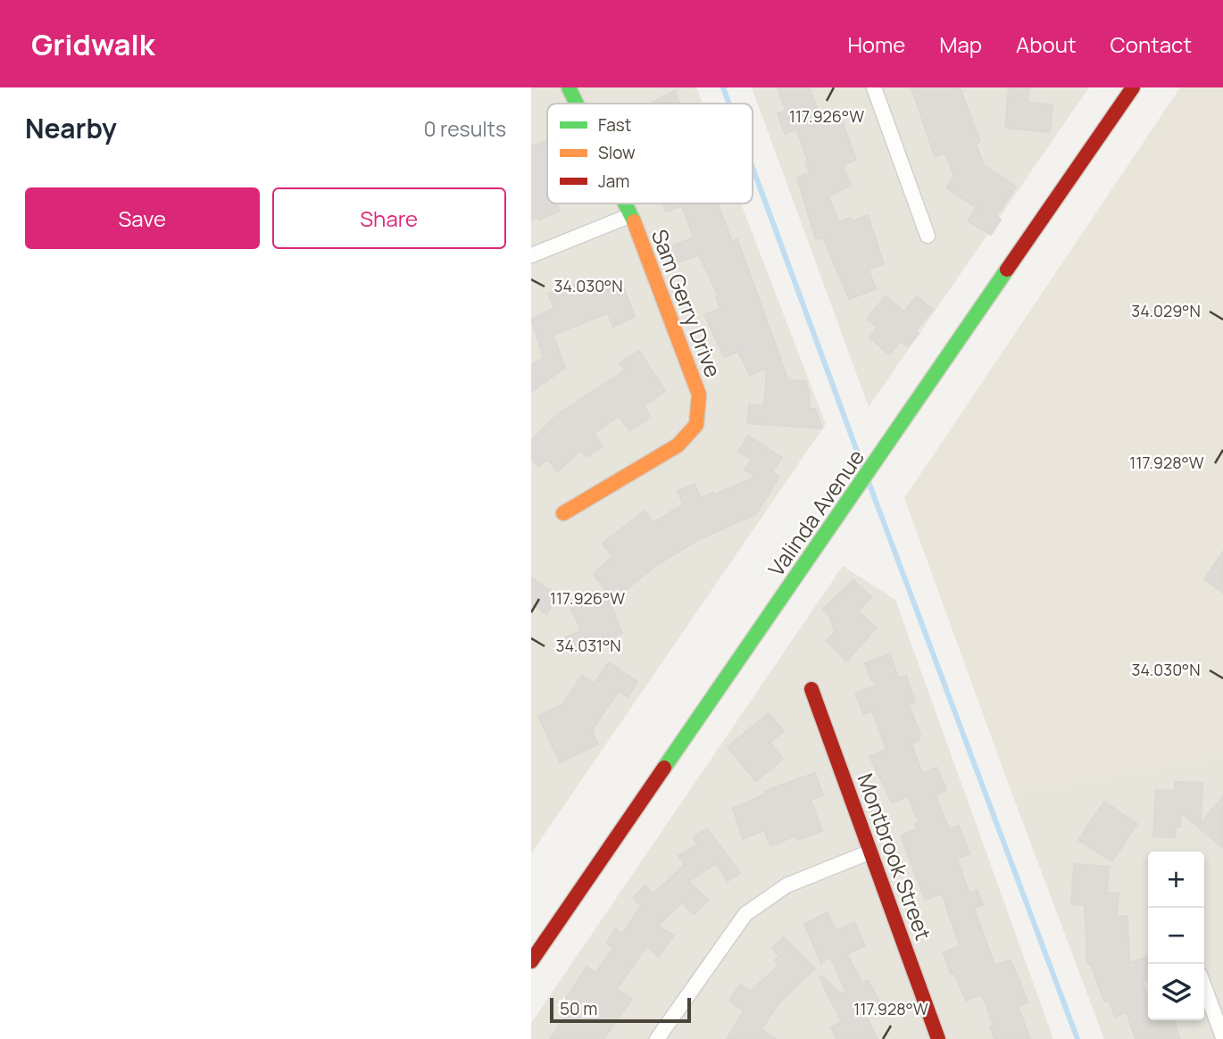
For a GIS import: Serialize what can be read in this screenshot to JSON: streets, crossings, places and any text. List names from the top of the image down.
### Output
{
  "streets": {
    "main road": ["Sam Gerry Drive", "Valinda Avenue", "Montbrook Street"]
  },
  "legend": ["Fast", "Slow", "Jam"],
  "scale_bar": "50 m",
  "page": {
    "header": "Gridwalk",
    "nav": [
      "Home",
      "Map",
      "About",
      "Contact"
    ],
    "heading": ["Nearby", "0 results"],
    "buttons": ["Save", "Share"],
    "map_buttons": ["+", "−"],
    "scale": "50 m"
  },
  "coordinates": [
    "117.926°W",
    "34.030°N",
    "34.029°N",
    "117.928°W",
    "34.031°N"
  ]
}
